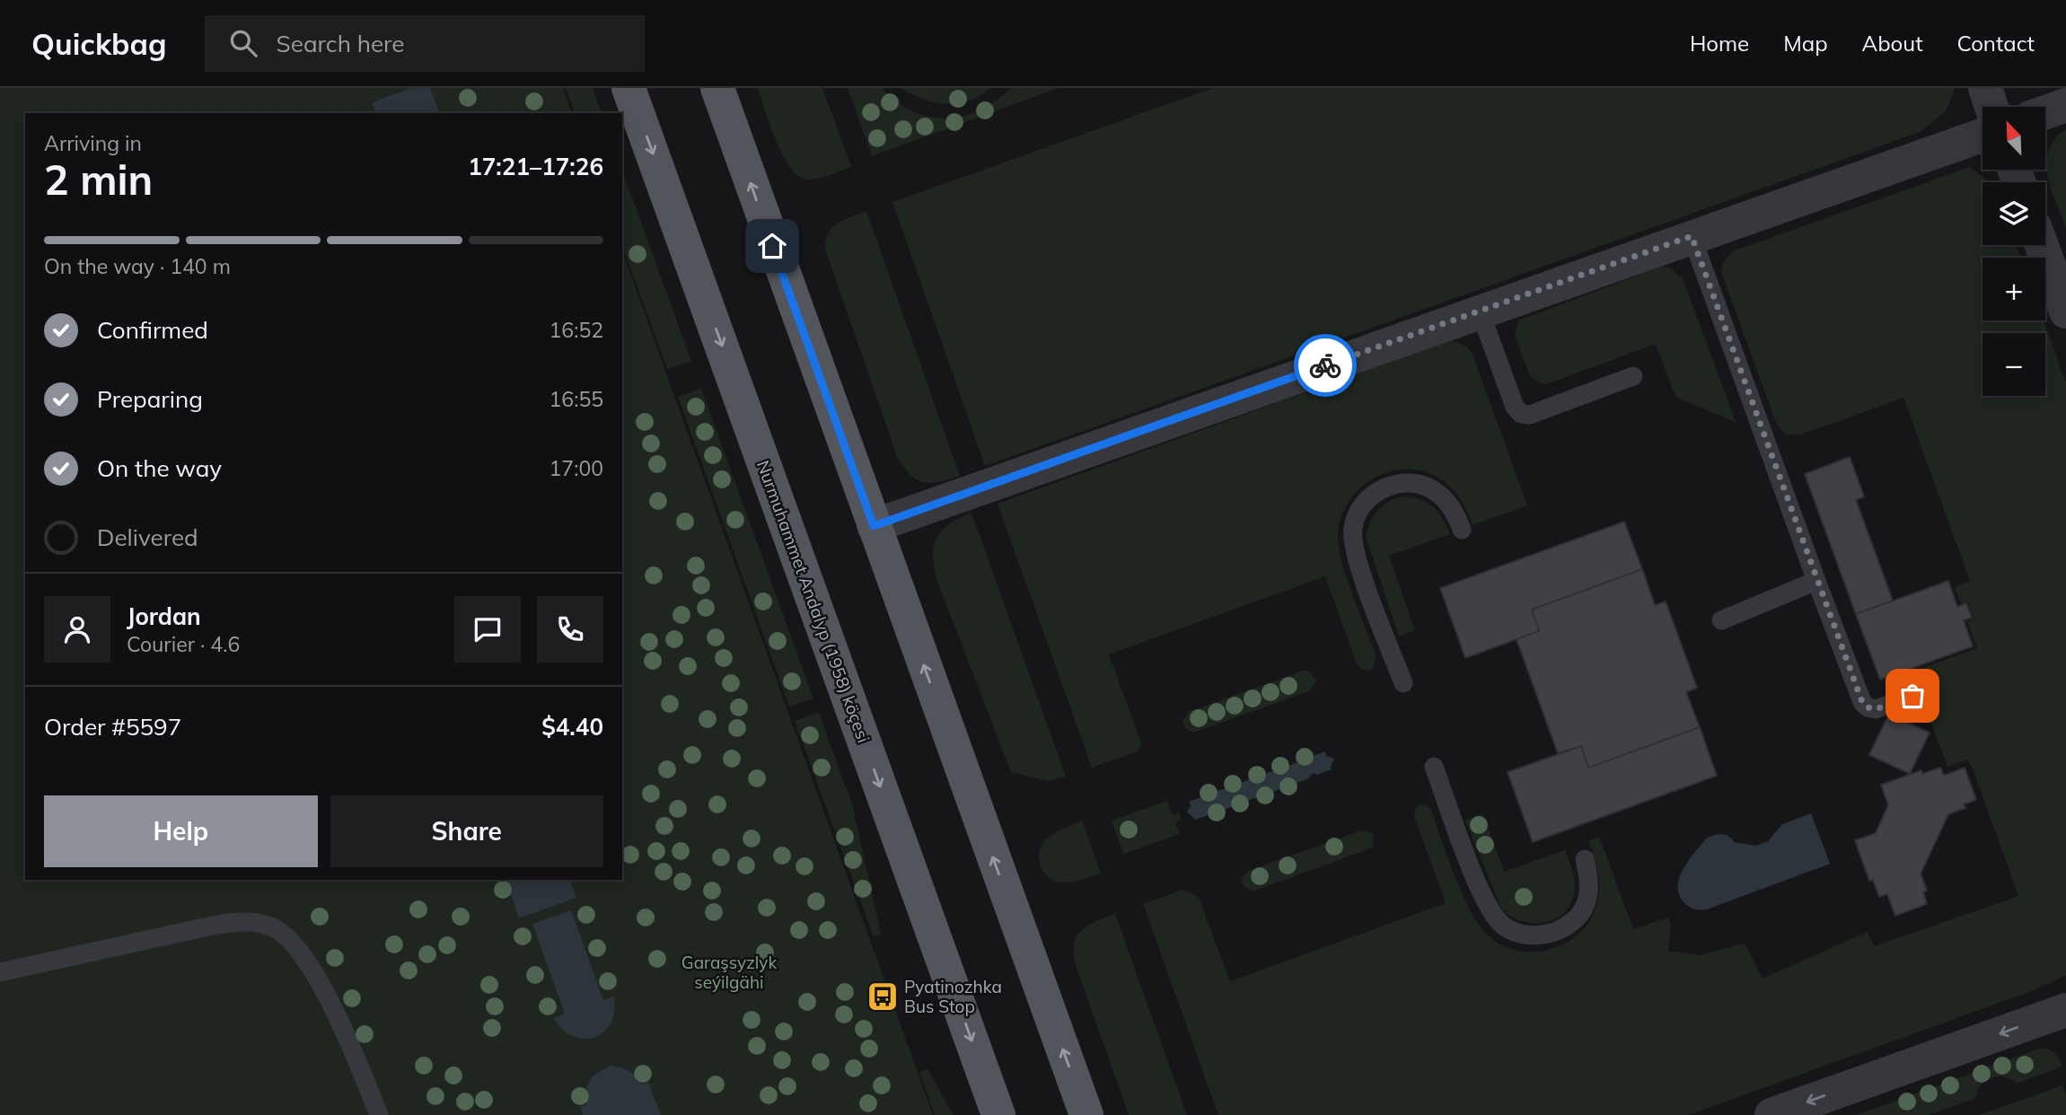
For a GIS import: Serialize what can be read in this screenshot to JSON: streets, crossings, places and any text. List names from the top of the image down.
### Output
{
  "streets": {
    "main road": ["Nurmuhammet Andalyp (1958) köçesi"]
  },
  "parks": ["Garaşsyzlyk seýilgähi"],
  "places": {
    "bus stop": ["Pyatinozhka Bus Stop"]
  },
  "north": "top left",
  "page": {
    "header": "Quickbag",
    "search": "Search here",
    "nav": [
      "Home",
      "Map",
      "About",
      "Contact"
    ],
    "map_buttons": ["+", "−"],
    "heading": ["2 min", "Arriving in", "17:21–17:26"],
    "panel": [
      "Jordan",
      "Courier · 4.6",
      "Order #5597",
      "$4.40"
    ],
    "bar": "On the way · 140 m",
    "list": [
      ["Confirmed", "16:52"],
      ["Preparing", "16:55"],
      ["On the way", "17:00"],
      "Delivered"
    ],
    "buttons": ["Help", "Share"]
  }
}
